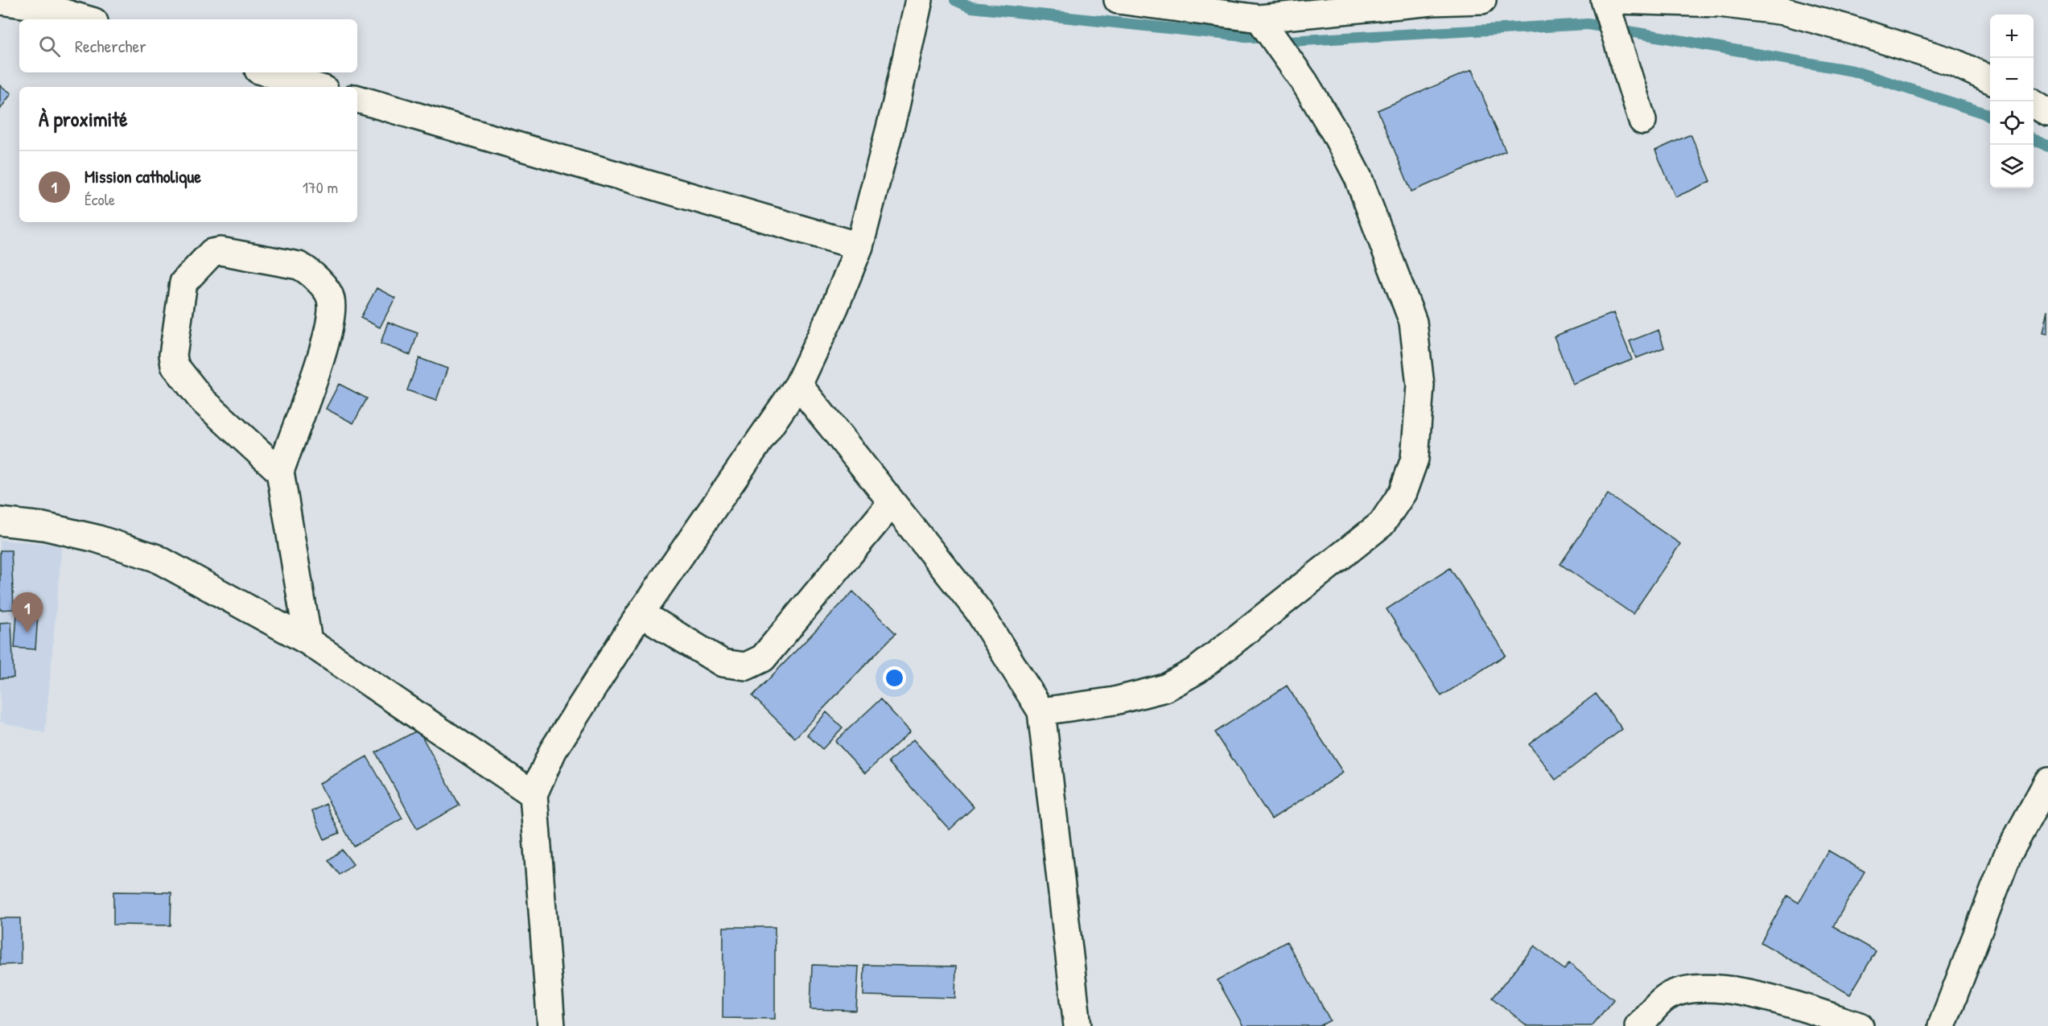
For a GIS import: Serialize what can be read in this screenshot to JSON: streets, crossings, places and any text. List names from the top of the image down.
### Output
{
  "page": {
    "map_buttons": ["+", "−"],
    "search": "Rechercher",
    "heading": "À proximité",
    "list": [
      {
        "mark": "1",
        "name": "Mission catholique",
        "note": "École",
        "value": "170 m"
      }
    ],
    "pins": "1"
  }
}
